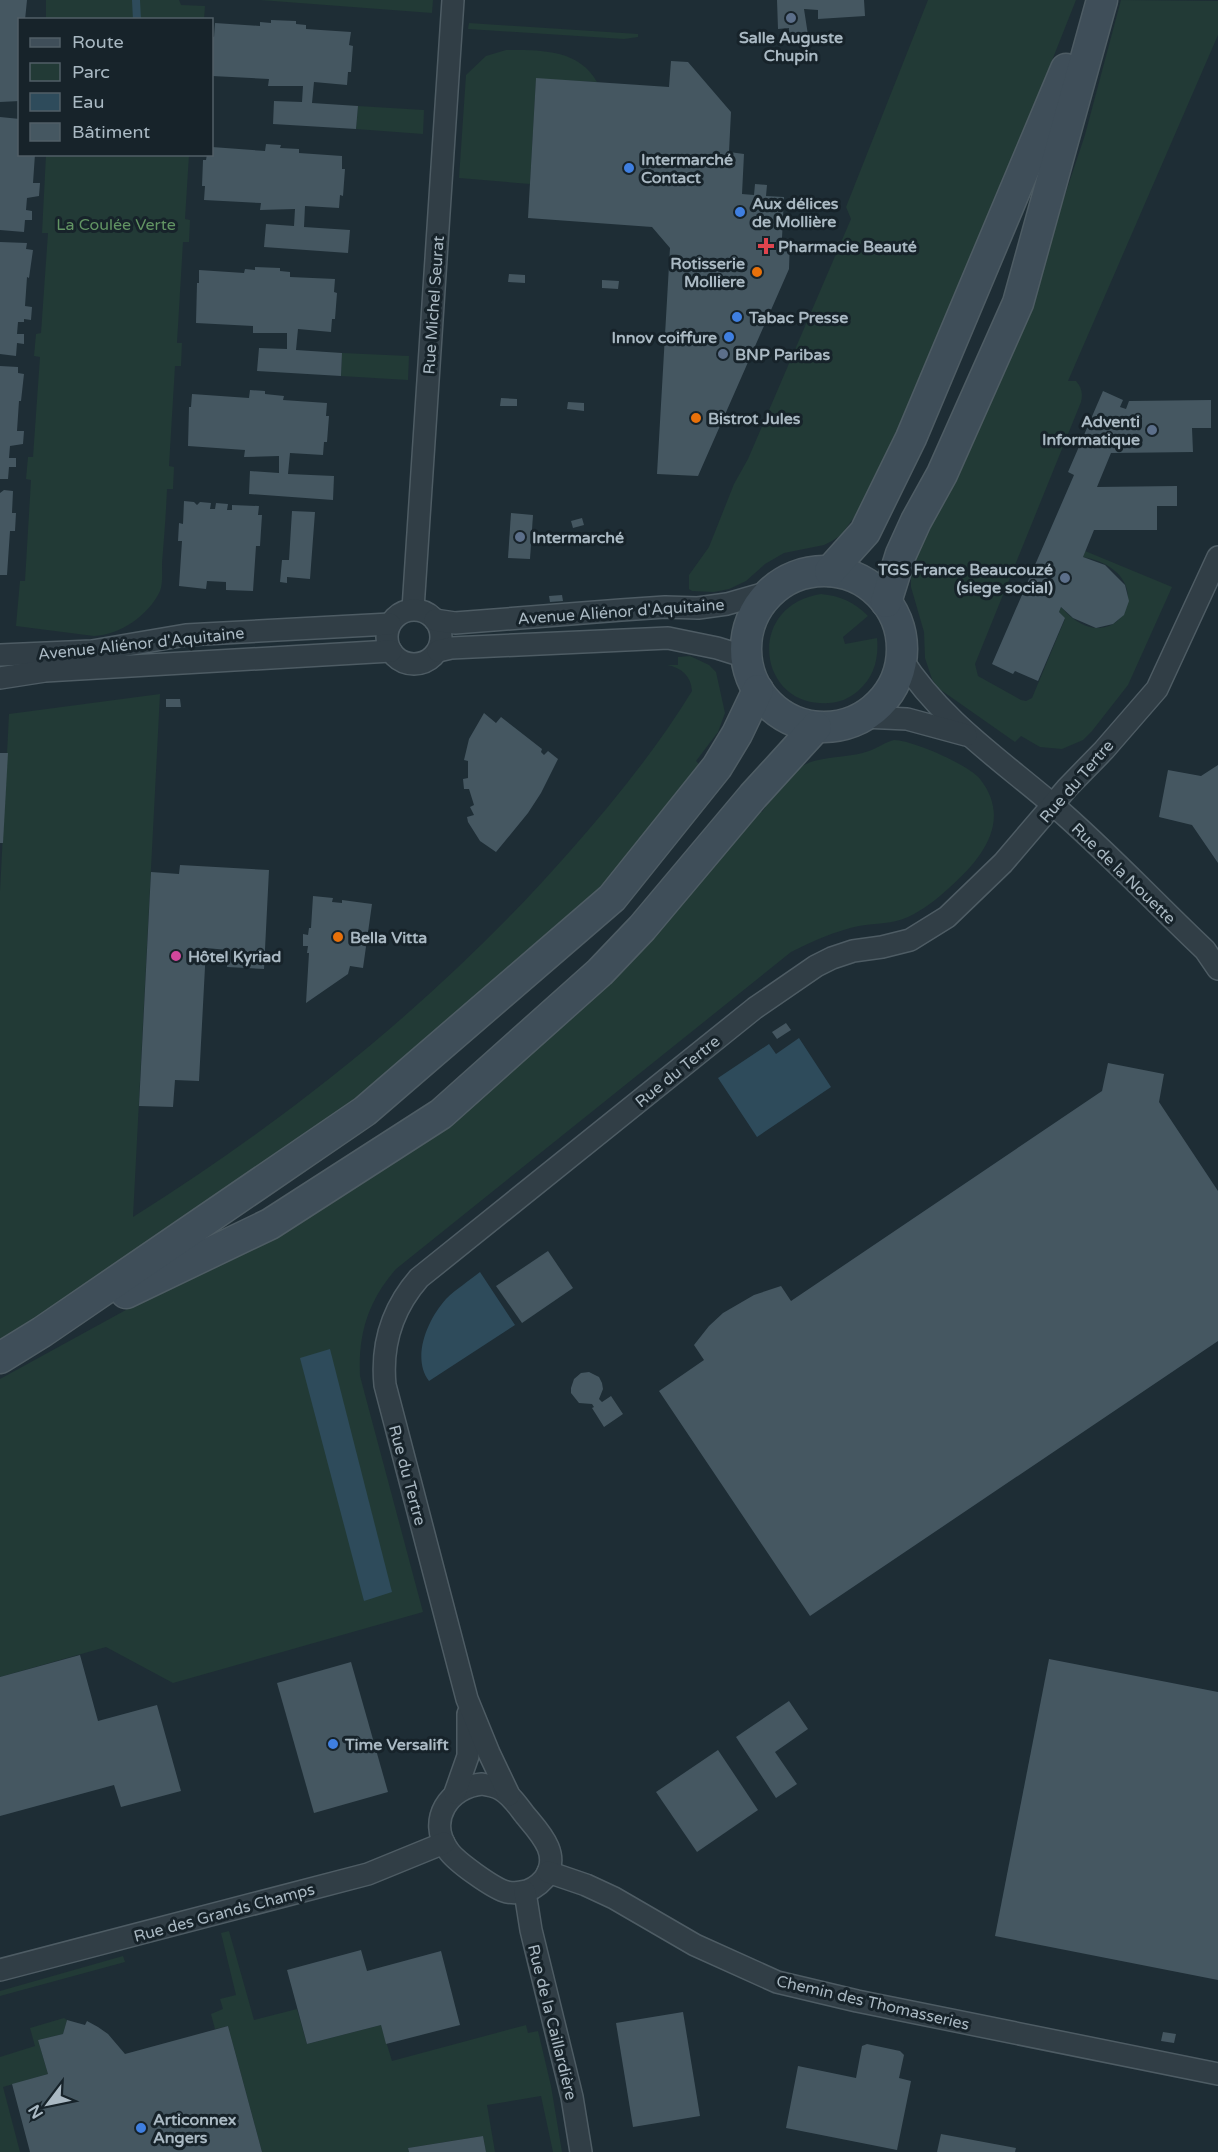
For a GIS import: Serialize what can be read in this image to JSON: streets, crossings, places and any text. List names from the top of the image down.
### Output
{
  "streets": {
    "street": [
      "Rue Michel Seurat",
      "Avenue Aliénor d'Aquitaine",
      "Rue du Tertre",
      "Rue de la Nouette",
      "Rue des Grands Champs",
      "Chemin des Thomasseries",
      "Rue de la Caillardière"
    ]
  },
  "crossings": [
    ["Rue Michel Seurat", "Avenue Aliénor d'Aquitaine"],
    ["Avenue Aliénor d'Aquitaine", "Rue de la Nouette"],
    ["Rue du Tertre", "Rue de la Nouette"],
    ["Rue du Tertre", "Rue des Grands Champs"],
    ["Rue du Tertre", "Chemin des Thomasseries"],
    ["Rue du Tertre", "Rue de la Caillardière"],
    ["Rue des Grands Champs", "Chemin des Thomasseries"],
    ["Rue des Grands Champs", "Rue de la Caillardière"],
    ["Chemin des Thomasseries", "Rue de la Caillardière"]
  ],
  "parks": ["La Coulée Verte"],
  "places": {
    "other": [
      "Salle Auguste Chupin",
      "Intermarché Contact",
      "Aux délices de Mollière",
      "Rotisserie Molliere",
      "Tabac Presse",
      "Innov coiffure",
      "BNP Paribas",
      "Bistrot Jules",
      "Adventi Informatique",
      "Intermarché",
      "TGS France Beaucouzé (siege social)",
      "Bella Vitta",
      "Hôtel Kyriad",
      "Time Versalift",
      "Articonnex Angers"
    ],
    "health": ["Pharmacie Beauté"]
  },
  "legend": [
    "Route",
    "Parc",
    "Eau",
    "Bâtiment"
  ],
  "north": "bottom left"
}
